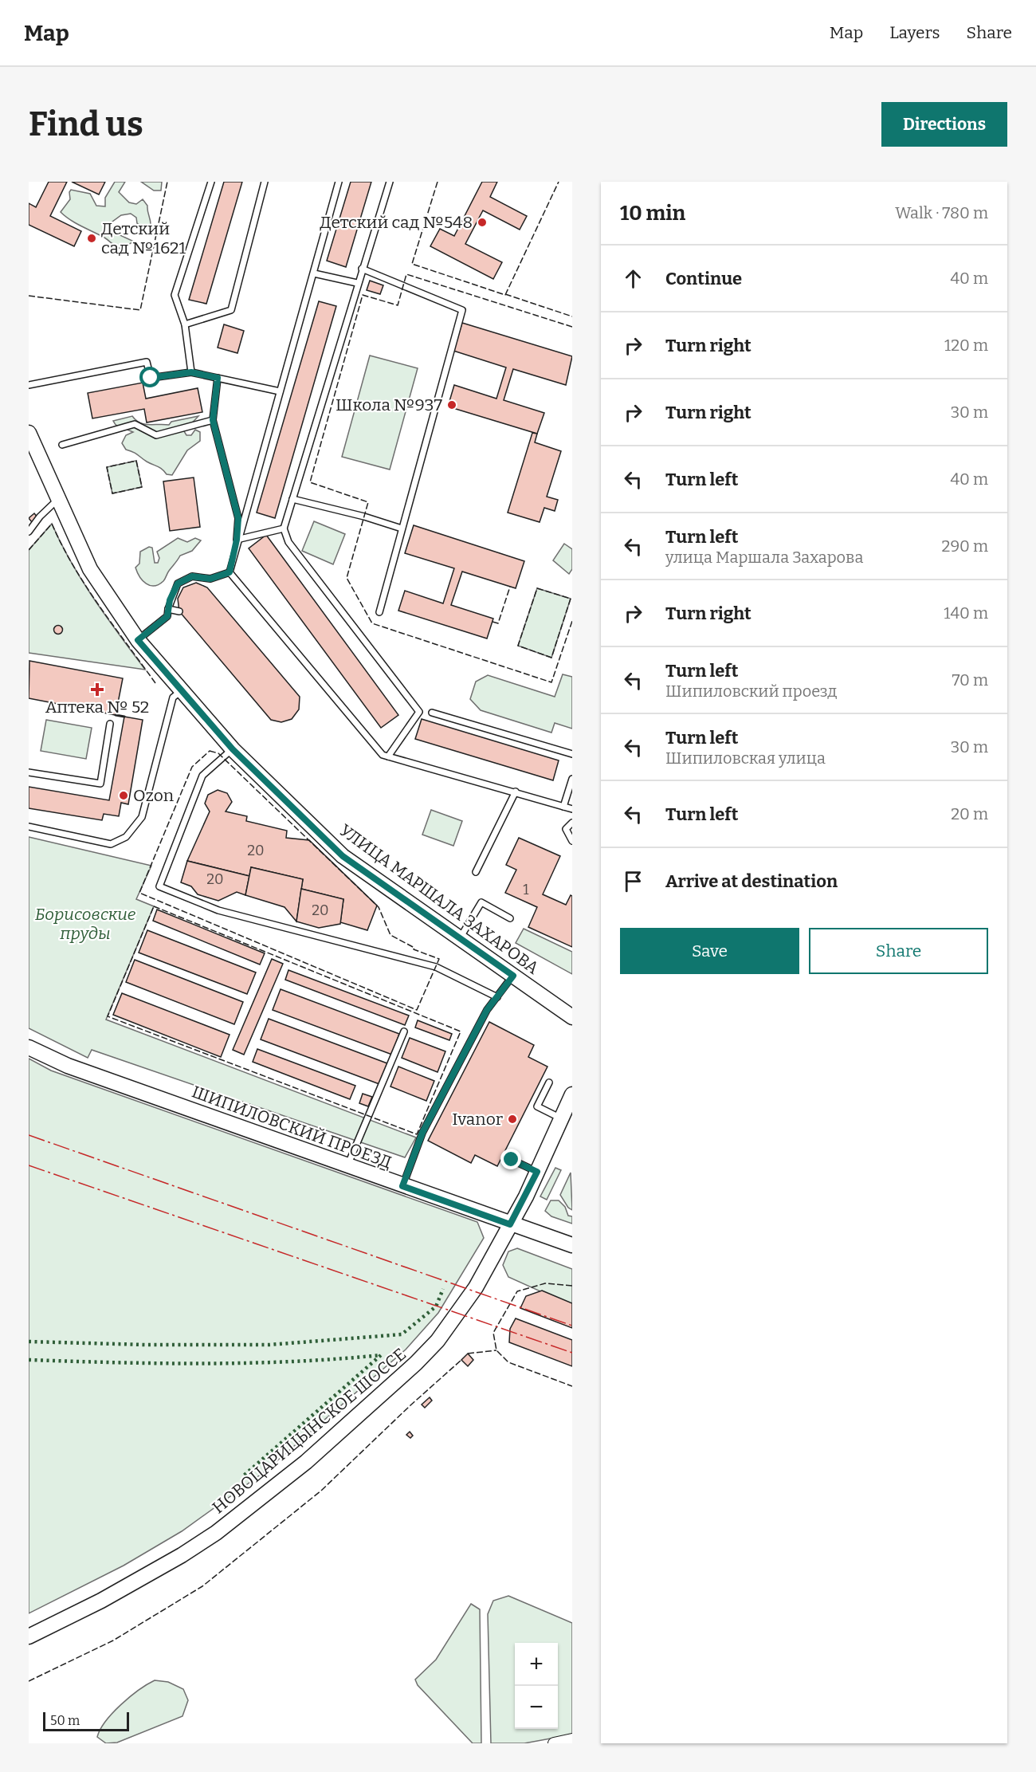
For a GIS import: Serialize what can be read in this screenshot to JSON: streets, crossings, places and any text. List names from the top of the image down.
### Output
{
  "streets": {
    "main road": ["УЛИЦА МАРШАЛА ЗАХАРОВА", "ШИПИЛОВСКИЙ ПРОЕЗД", "НОВОЦАРИЦЫНСКОЕ ШОССЕ"]
  },
  "crossings": [
    ["ШИПИЛОВСКИЙ ПРОЕЗД", "НОВОЦАРИЦЫНСКОЕ ШОССЕ"]
  ],
  "parks": ["Борисовские пруды"],
  "places": {
    "other": [
      "Детский сад №548",
      "Детский сад №1621",
      "Школа №937",
      "Ozon",
      "Ivanor"
    ],
    "health": ["Аптека № 52"]
  },
  "house_numbers": [
    "20",
    "20",
    "1",
    "20"
  ],
  "scale_bar": "50 m",
  "page": {
    "header": "Map",
    "nav": ["Map", "Layers", "Share"],
    "buttons": [
      "Directions",
      ["Save", "Share"]
    ],
    "title": "Find us",
    "heading": ["10 min", "Walk · 780 m"],
    "list": [
      ["Continue", "40 m"],
      ["Turn right", "120 m"],
      ["Turn right", "30 m"],
      ["Turn left", "40 m"],
      ["Turn left", "улица Маршала Захарова", "290 m"],
      ["Turn right", "140 m"],
      ["Turn left", "Шипиловский проезд", "70 m"],
      ["Turn left", "Шипиловская улица", "30 m"],
      ["Turn left", "20 m"],
      "Arrive at destination"
    ],
    "map_buttons": ["+", "−"],
    "scale": "50 m"
  }
}
